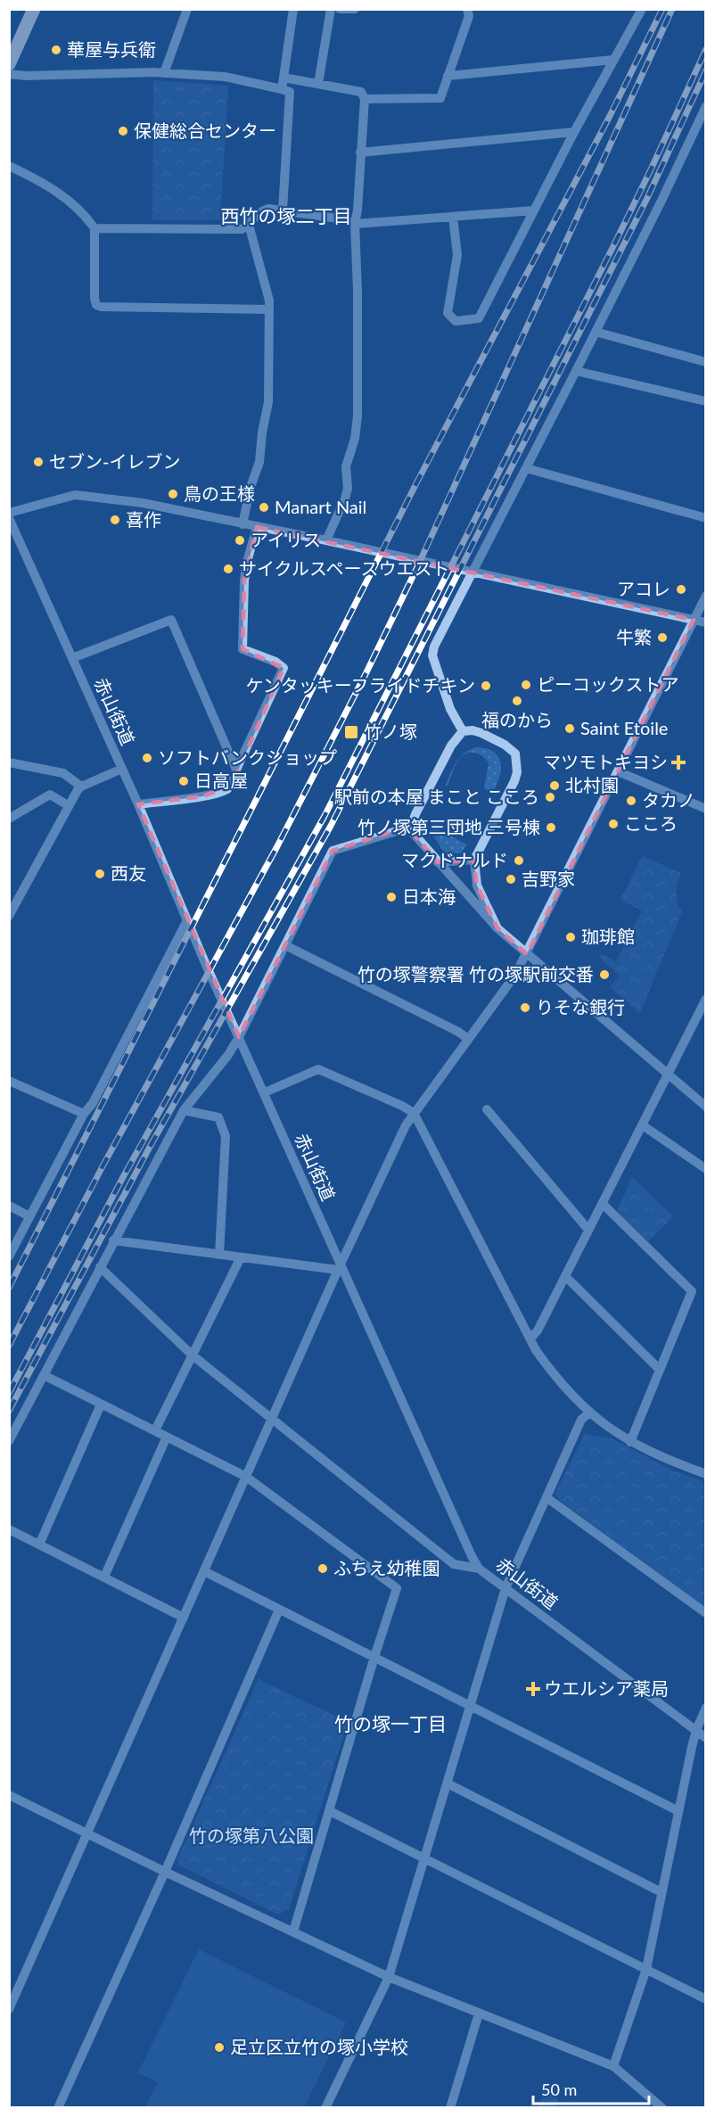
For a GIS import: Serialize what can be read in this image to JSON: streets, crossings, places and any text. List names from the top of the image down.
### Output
{
  "streets": {
    "street": ["赤山街道"]
  },
  "districts": ["西竹の塚二丁目", "竹の塚一丁目"],
  "parks": ["竹の塚第八公園"],
  "places": {
    "other": [
      "華屋与兵衛",
      "保健総合センター",
      "セブン-イレブン",
      "鳥の王様",
      "Manart Nail",
      "喜作",
      "アイリス",
      "サイクルスペースウエスト",
      "アコレ",
      "牛繁",
      "ピーコックストア",
      "ケンタッキーフライドチキン",
      "福のから",
      "Saint Etoile",
      "ソフトバンクショップ",
      "日高屋",
      "北村園",
      "駅前の本屋 まこと こころ",
      "タカノ",
      "こころ",
      "竹ノ塚第三団地 三号棟",
      "マクドナルド",
      "西友",
      "吉野家",
      "日本海",
      "珈琲館",
      "竹の塚警察署 竹の塚駅前交番",
      "りそな銀行",
      "ふちえ幼稚園",
      "足立区立竹の塚小学校"
    ],
    "transit": ["竹ノ塚"],
    "health": ["マツモトキヨシ", "ウエルシア薬局"]
  },
  "scale_bar": "50 m"
}
